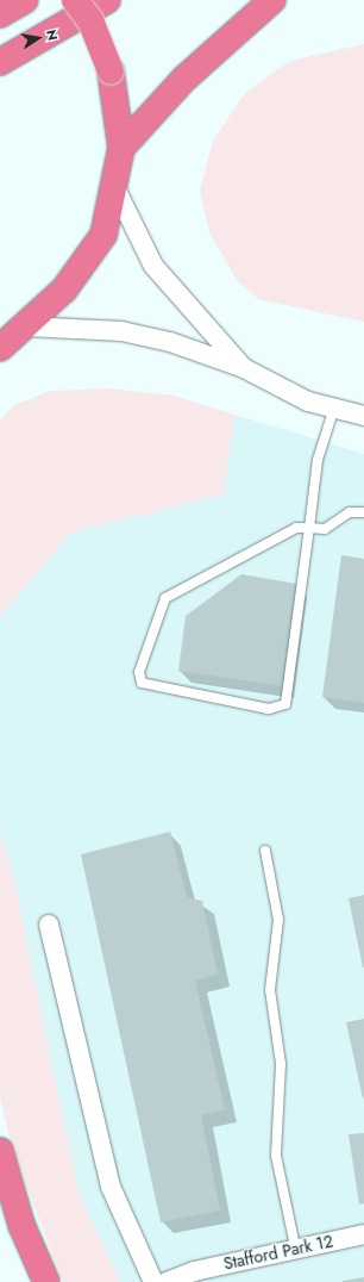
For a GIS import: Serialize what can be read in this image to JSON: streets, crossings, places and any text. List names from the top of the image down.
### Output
{
  "streets": {
    "street": ["Stafford Park 12"]
  },
  "north": "right"
}
